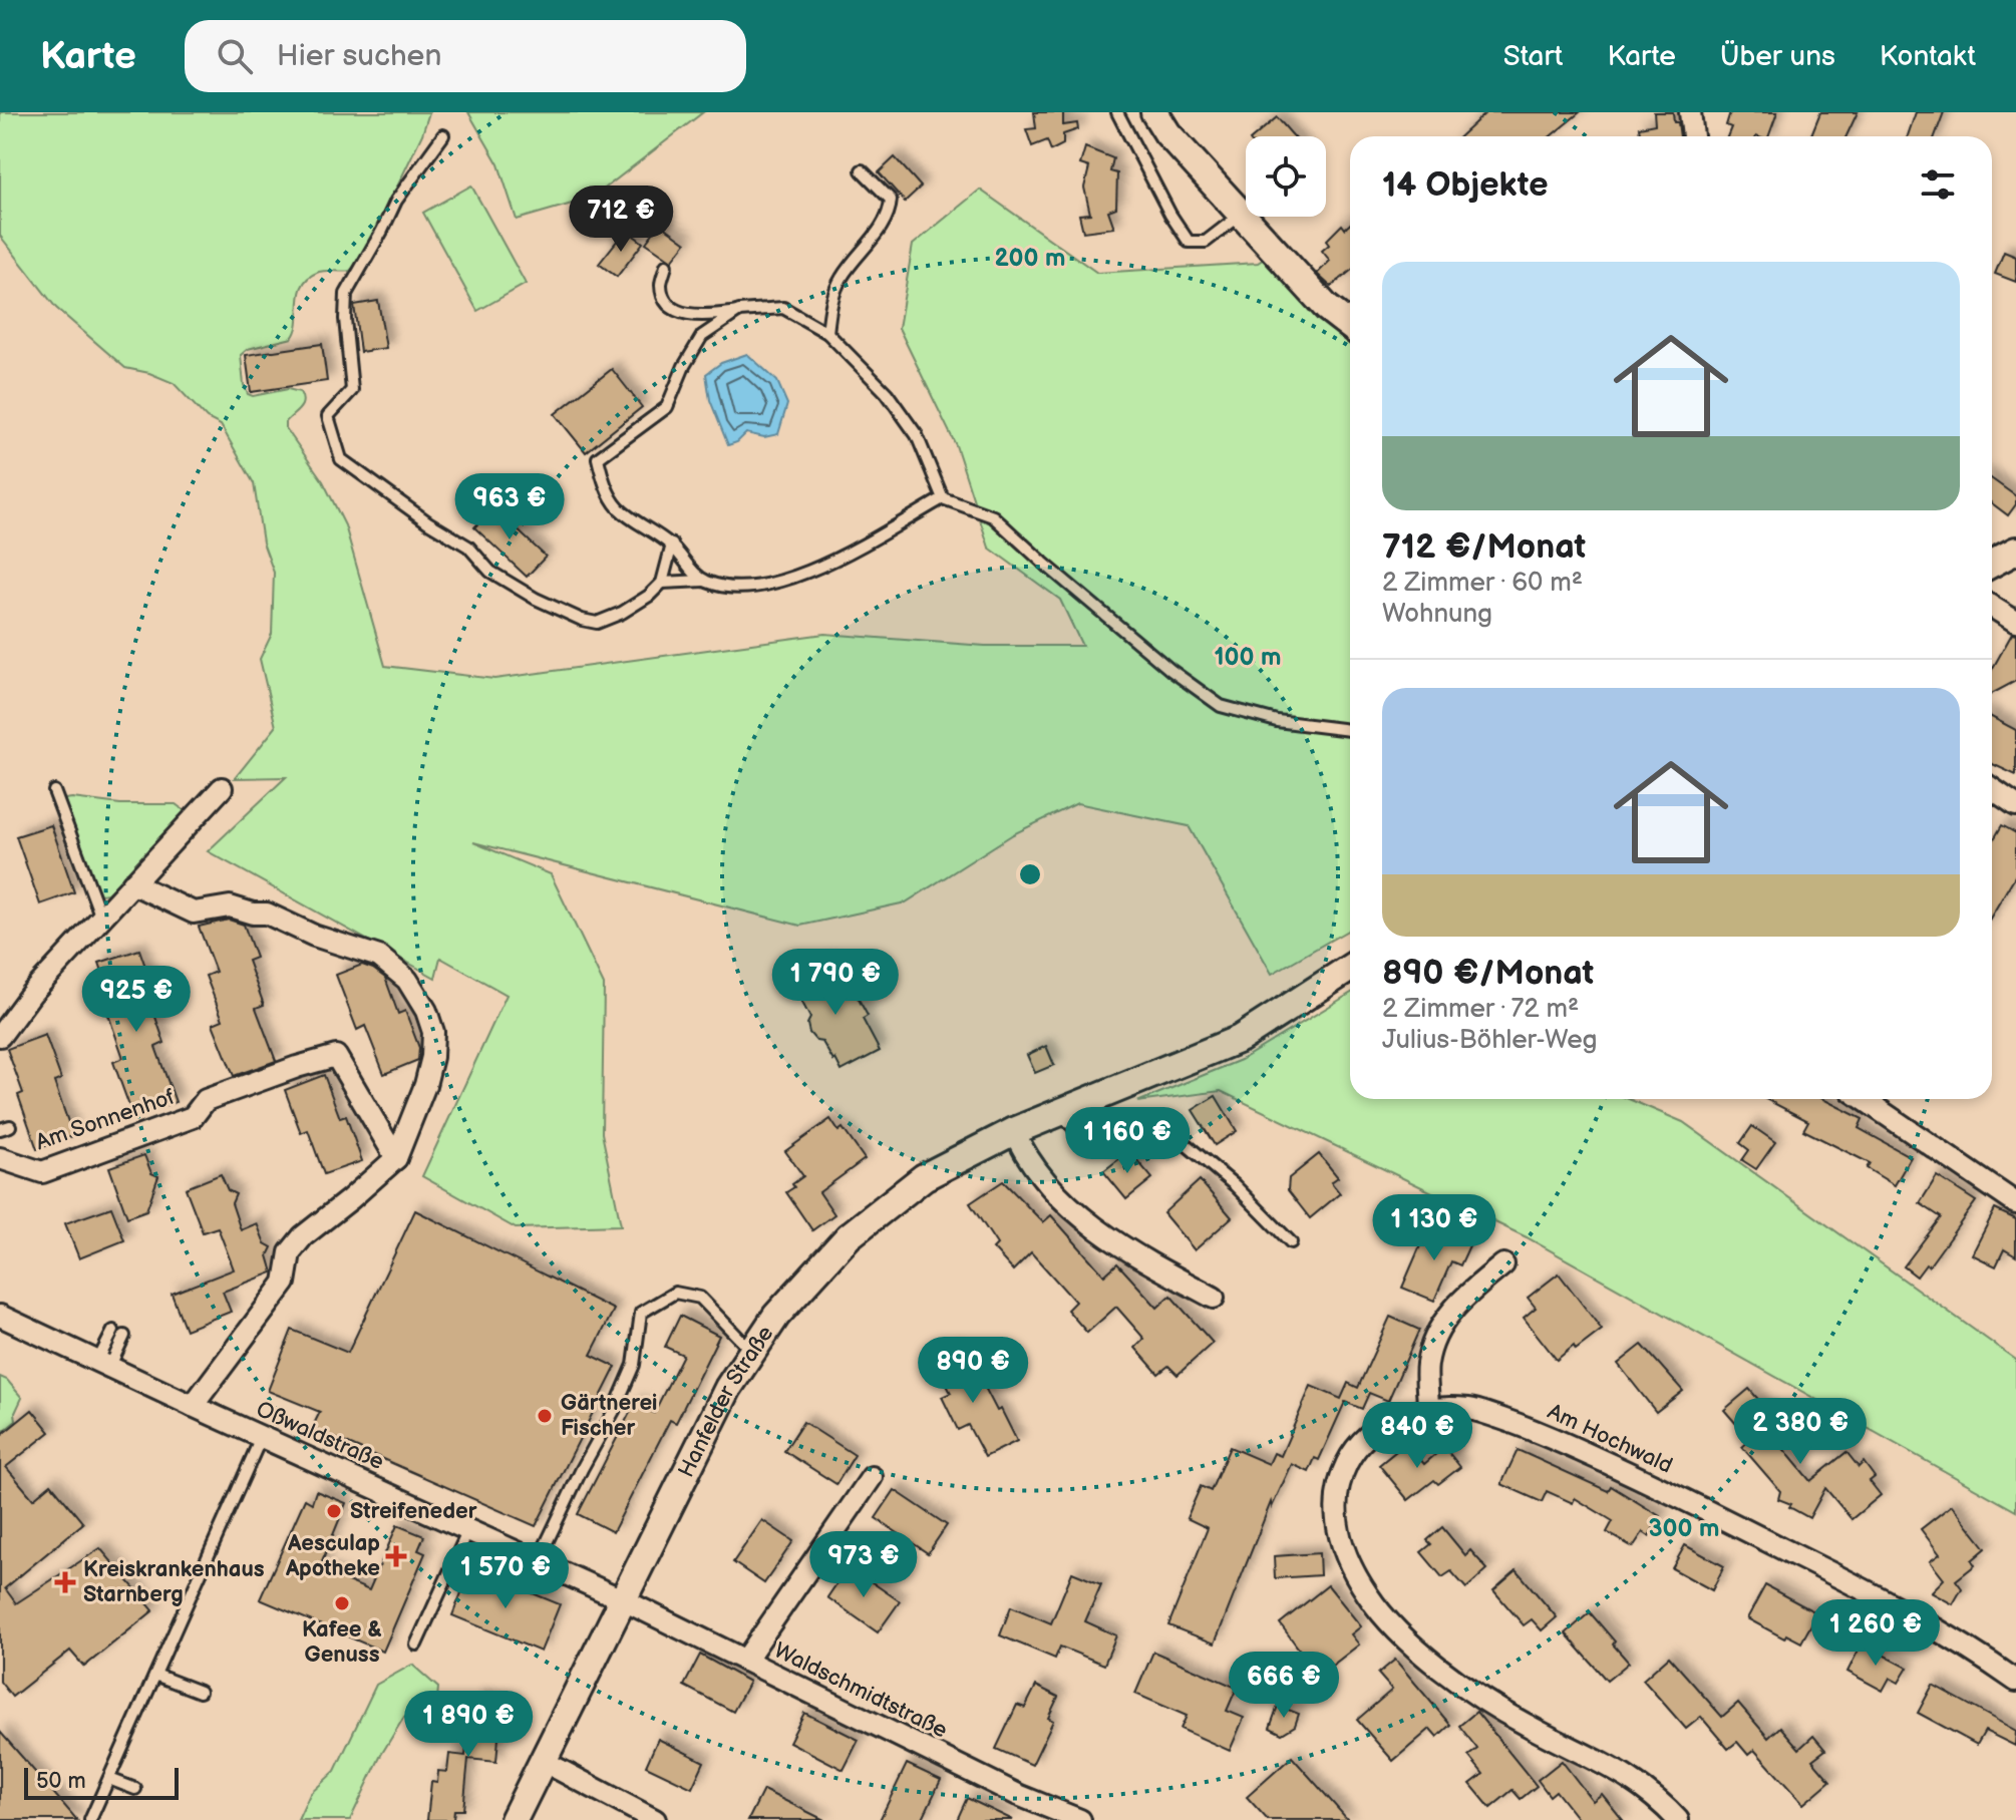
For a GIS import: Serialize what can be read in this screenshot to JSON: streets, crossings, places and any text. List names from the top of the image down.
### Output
{
  "streets": {
    "street": [
      "Am Sonnenhof",
      "Hanfelder Straße",
      "Oßwaldstraße",
      "Am Hochwald",
      "Waldschmidtstraße"
    ]
  },
  "crossings": [
    ["Hanfelder Straße", "Oßwaldstraße"],
    ["Hanfelder Straße", "Waldschmidtstraße"],
    ["Oßwaldstraße", "Waldschmidtstraße"]
  ],
  "places": {
    "other": ["Gärtnerei Fischer", "Streifeneder", "Kafee & Genuss"],
    "health": ["Aesculap Apotheke", "Kreiskrankenhaus Starnberg"]
  },
  "scale_bar": "50 m",
  "page": {
    "header": "Karte",
    "search": "Hier suchen",
    "nav": [
      "Start",
      "Karte",
      "Über uns",
      "Kontakt"
    ],
    "heading": "14 Objekte",
    "price": [
      "712 €",
      "963 €",
      "1 790 €",
      "925 €",
      "1 160 €",
      "1 130 €",
      "890 €",
      "2 380 €",
      "840 €",
      "973 €",
      "1 570 €",
      "1 260 €",
      "666 €",
      "1 890 €"
    ],
    "list": [
      {
        "name": "712 €/Monat",
        "note": "2 Zimmer · 60 m² · Wohnung"
      },
      {
        "name": "890 €/Monat",
        "note": "2 Zimmer · 72 m² · Julius-Böhler-Weg"
      }
    ],
    "scale": "50 m"
  },
  "rings": ["200 m", "100 m", "300 m"]
}
